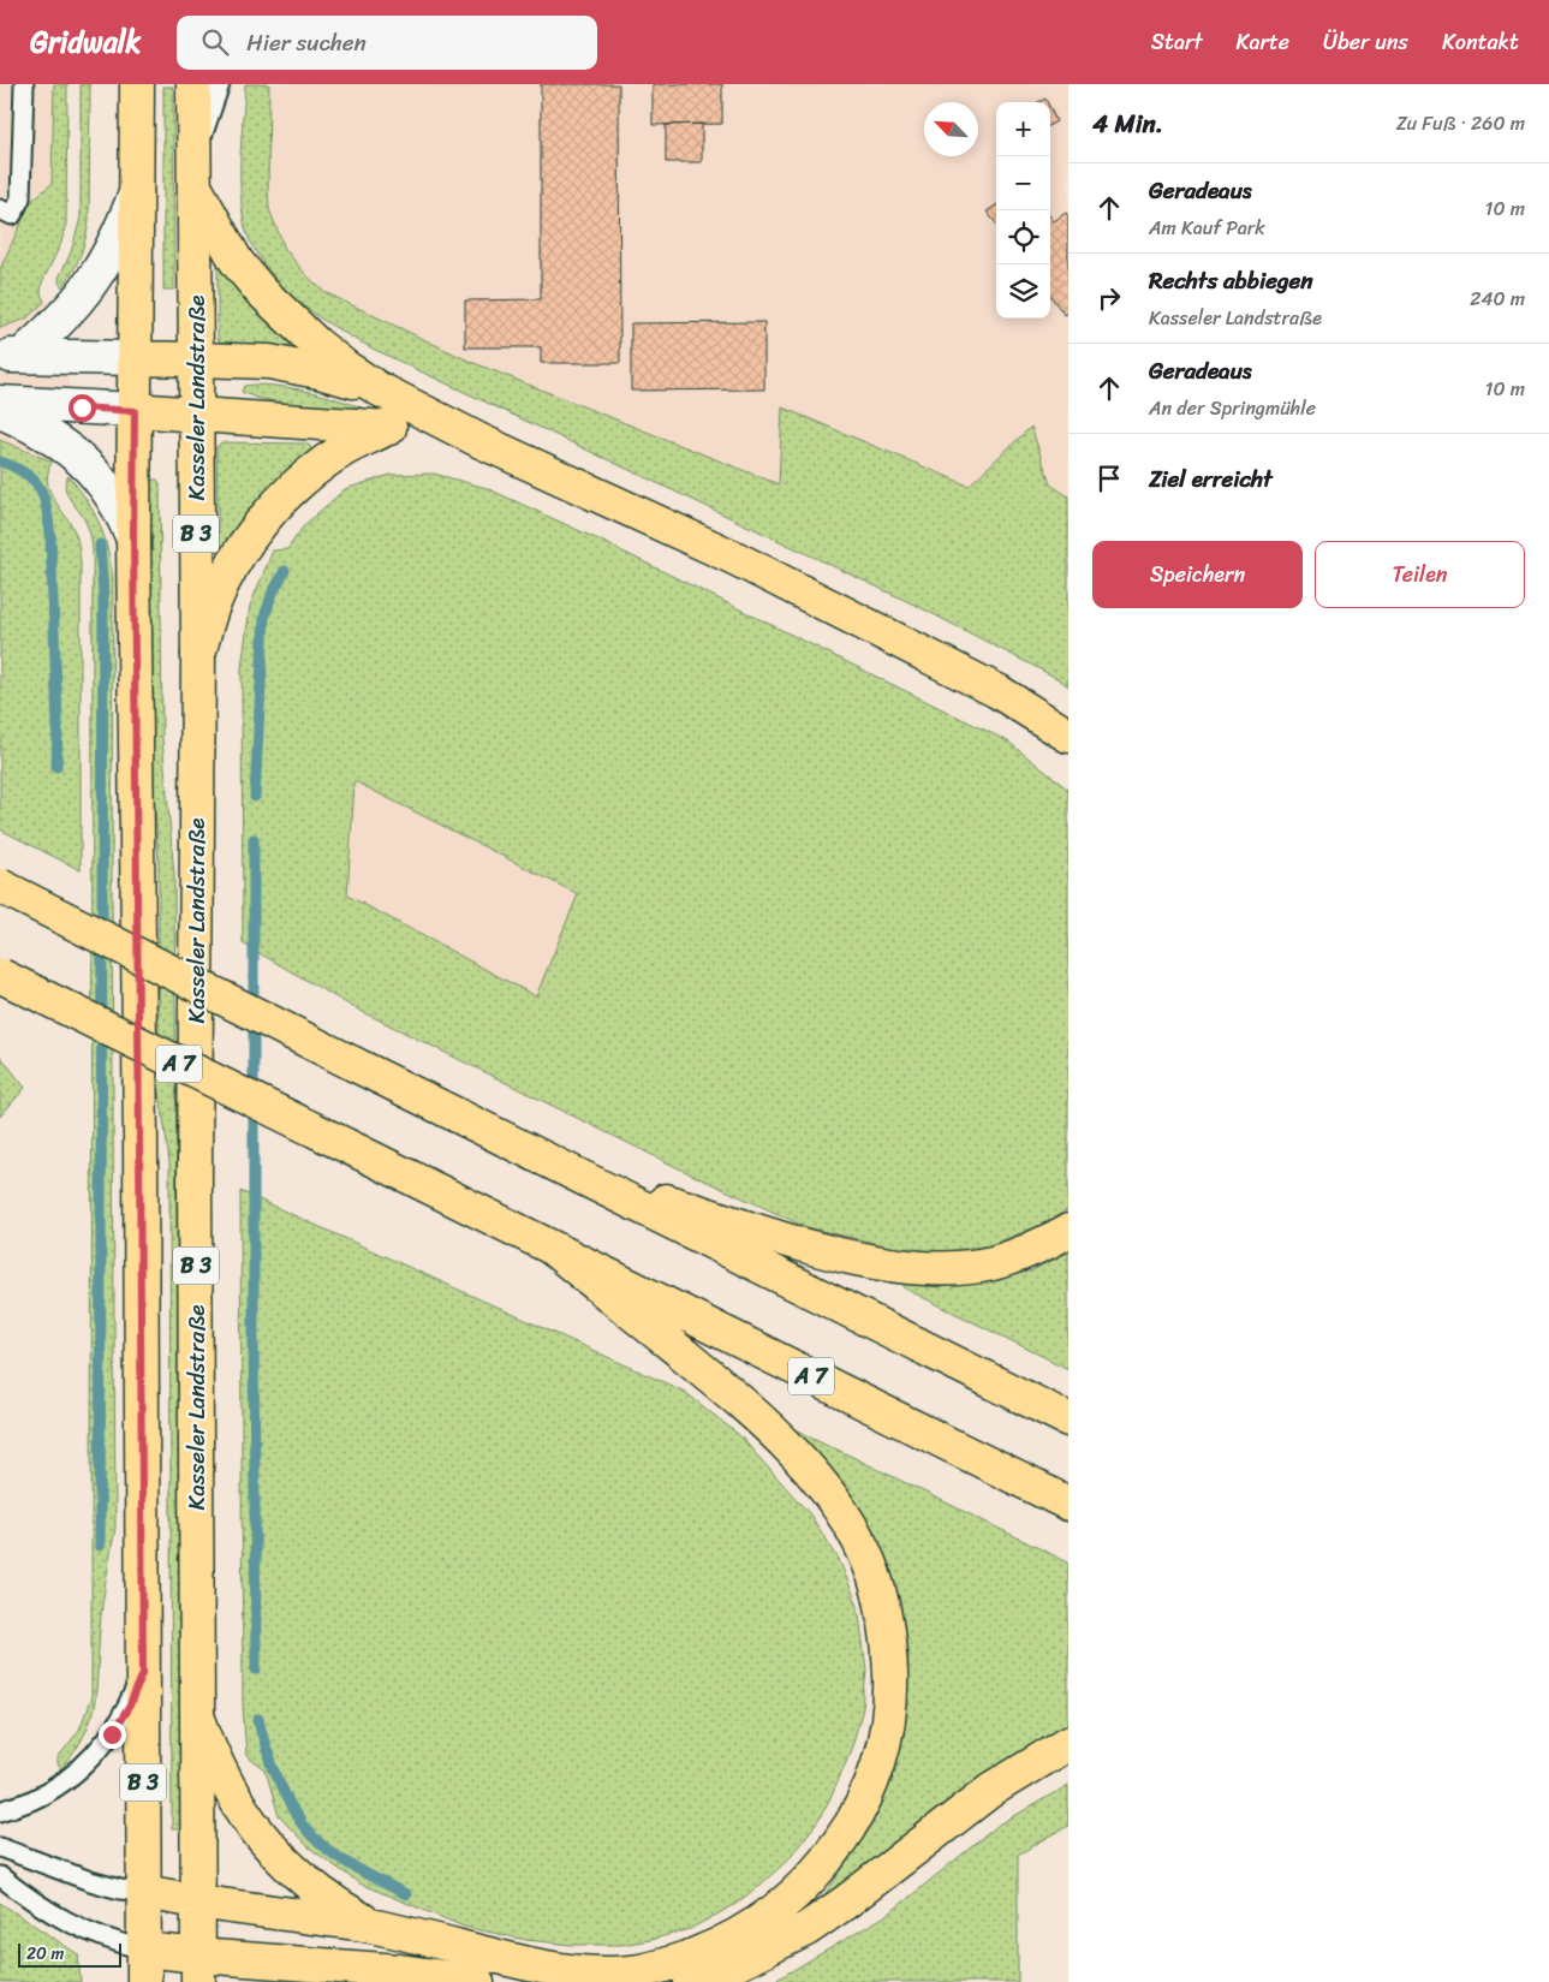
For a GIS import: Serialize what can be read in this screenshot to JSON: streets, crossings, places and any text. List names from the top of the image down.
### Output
{
  "streets": {
    "main road": ["Kasseler Landstraße", "B 3", "A 7"]
  },
  "scale_bar": "20 m",
  "north": "top left",
  "page": {
    "header": "Gridwalk",
    "search": "Hier suchen",
    "nav": [
      "Start",
      "Karte",
      "Über uns",
      "Kontakt"
    ],
    "heading": ["4 Min.", "Zu Fuß · 260 m"],
    "map_buttons": ["+", "−"],
    "list": [
      ["Geradeaus", "Am Kauf Park", "10 m"],
      ["Rechts abbiegen", "Kasseler Landstraße", "240 m"],
      ["Geradeaus", "An der Springmühle", "10 m"],
      "Ziel erreicht"
    ],
    "buttons": ["Speichern", "Teilen"],
    "scale": "20 m"
  }
}
